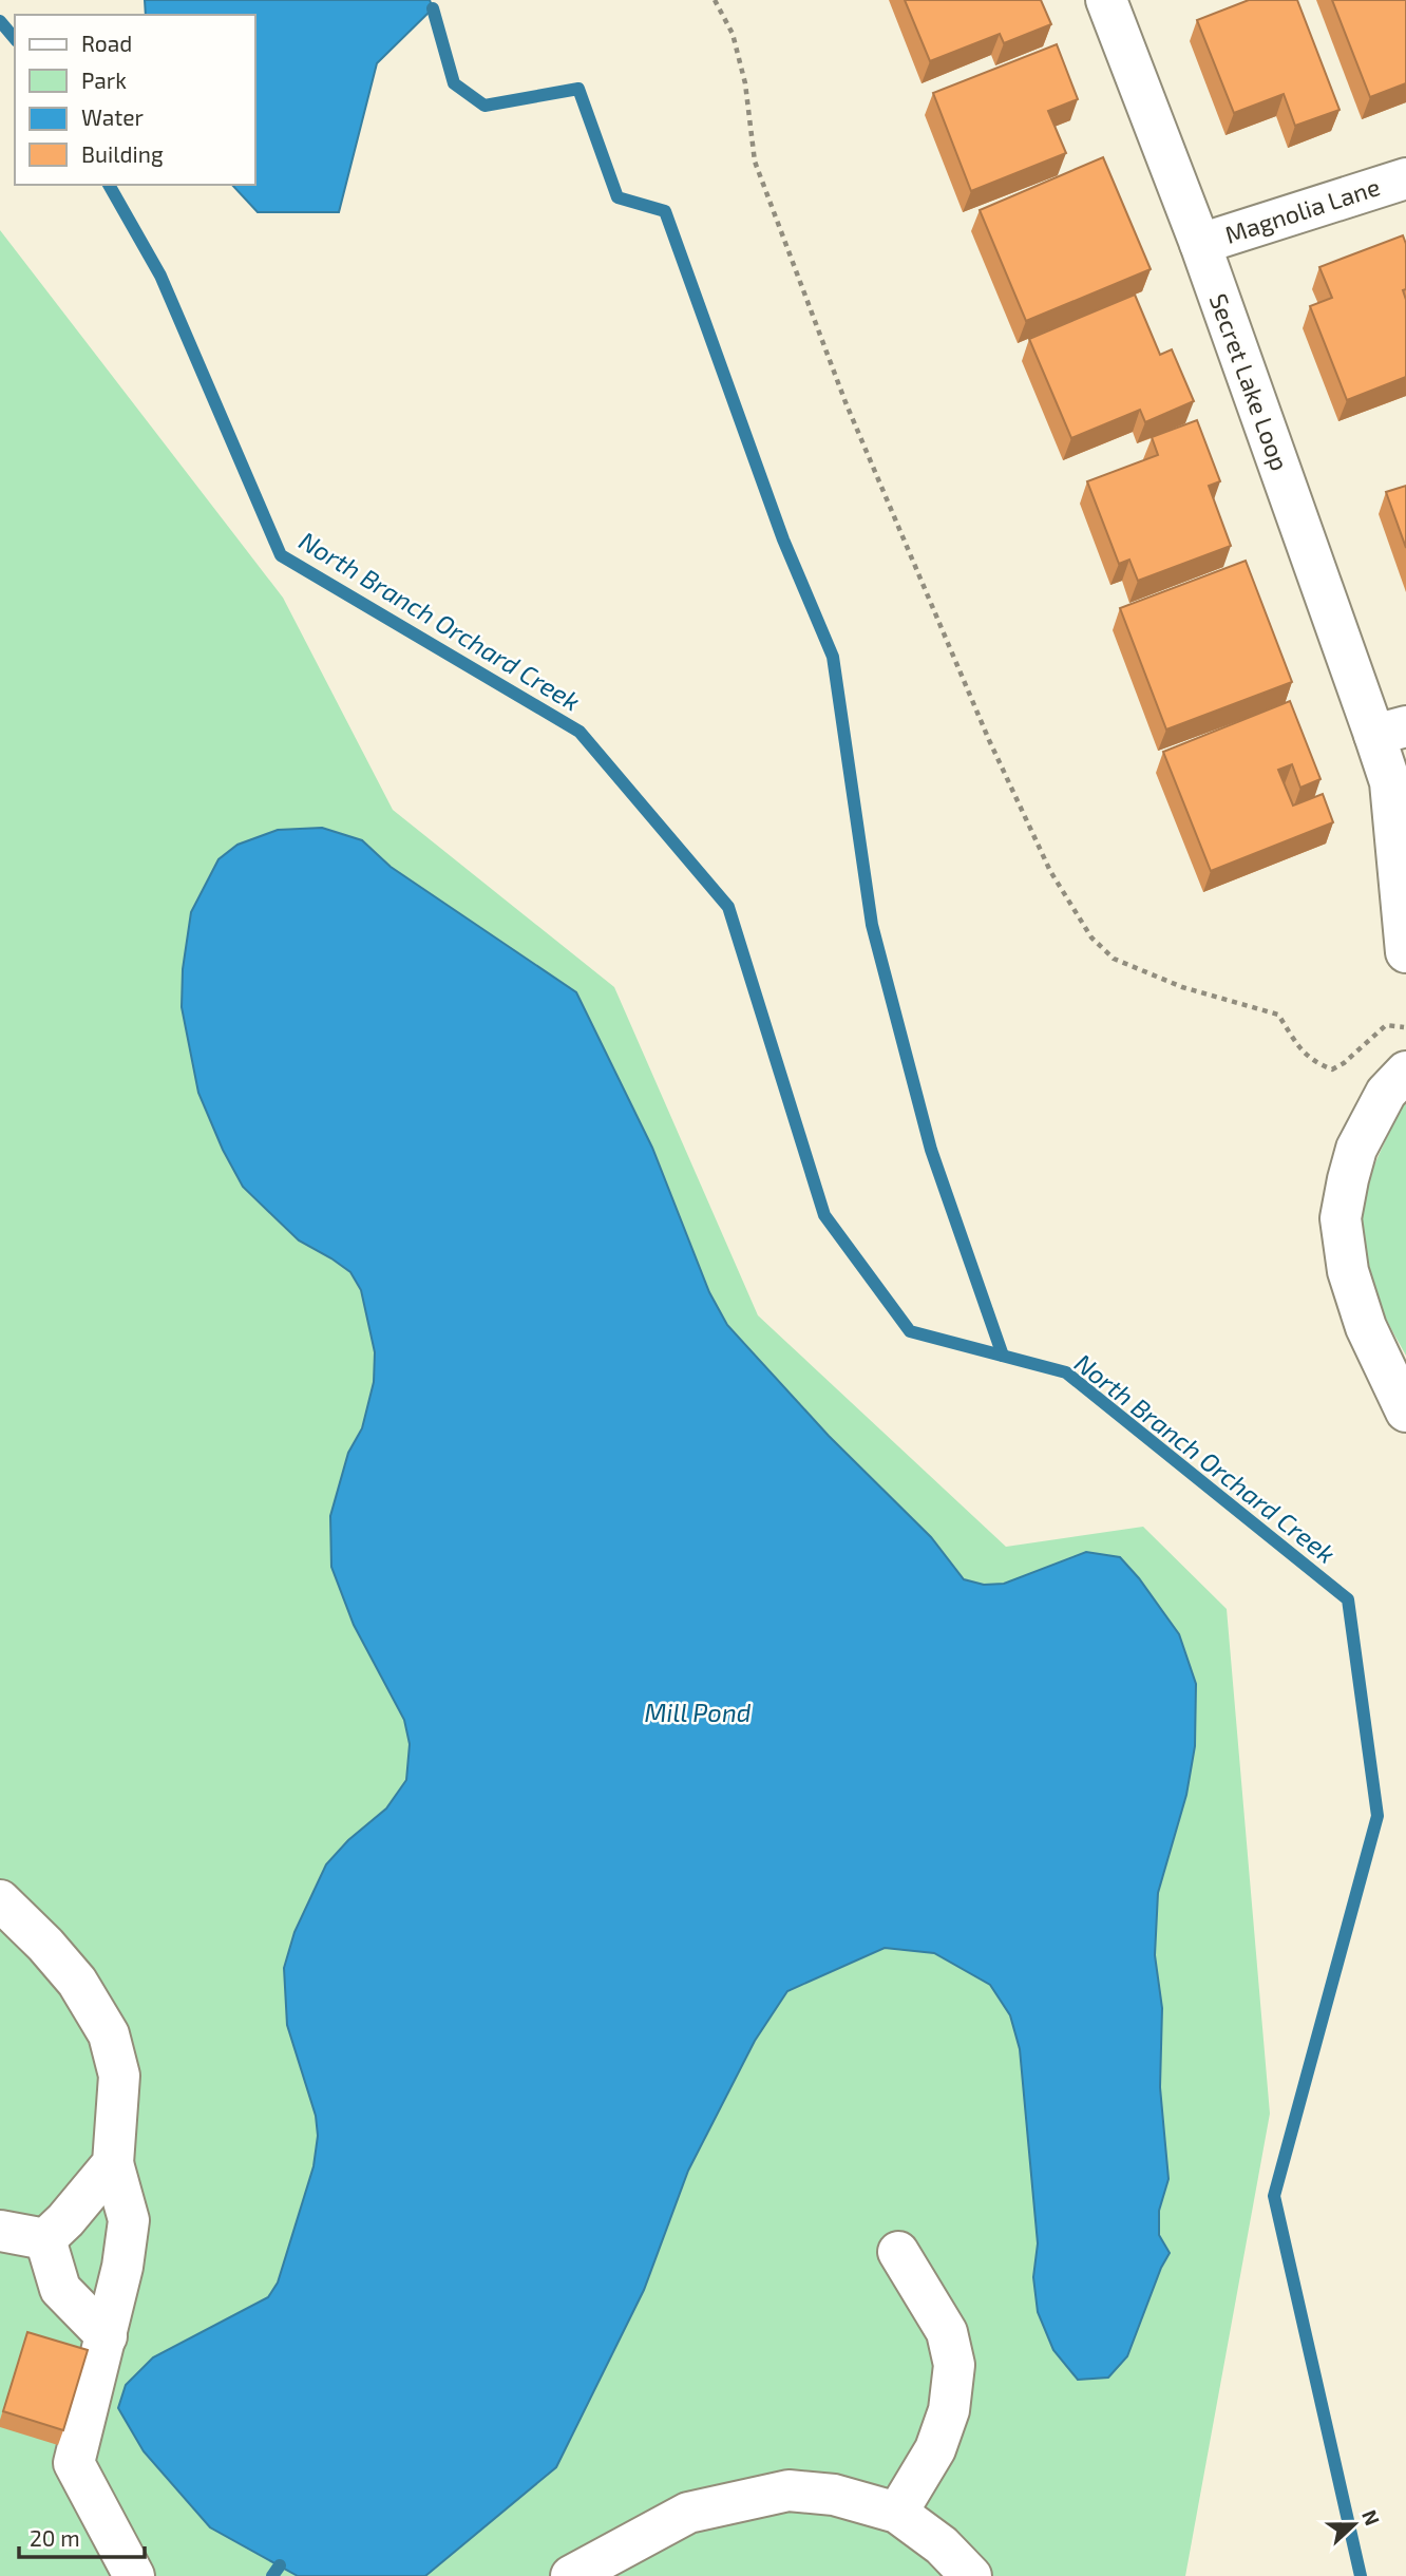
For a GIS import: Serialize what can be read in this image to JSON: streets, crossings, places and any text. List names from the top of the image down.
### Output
{
  "streets": {
    "street": ["Magnolia Lane", "Secret Lake Loop"]
  },
  "crossings": [
    ["Magnolia Lane", "Secret Lake Loop"]
  ],
  "water": ["North Branch Orchard Creek", "Mill Pond"],
  "legend": [
    "Road",
    "Park",
    "Water",
    "Building"
  ],
  "scale_bar": "20 m",
  "north": "right"
}
